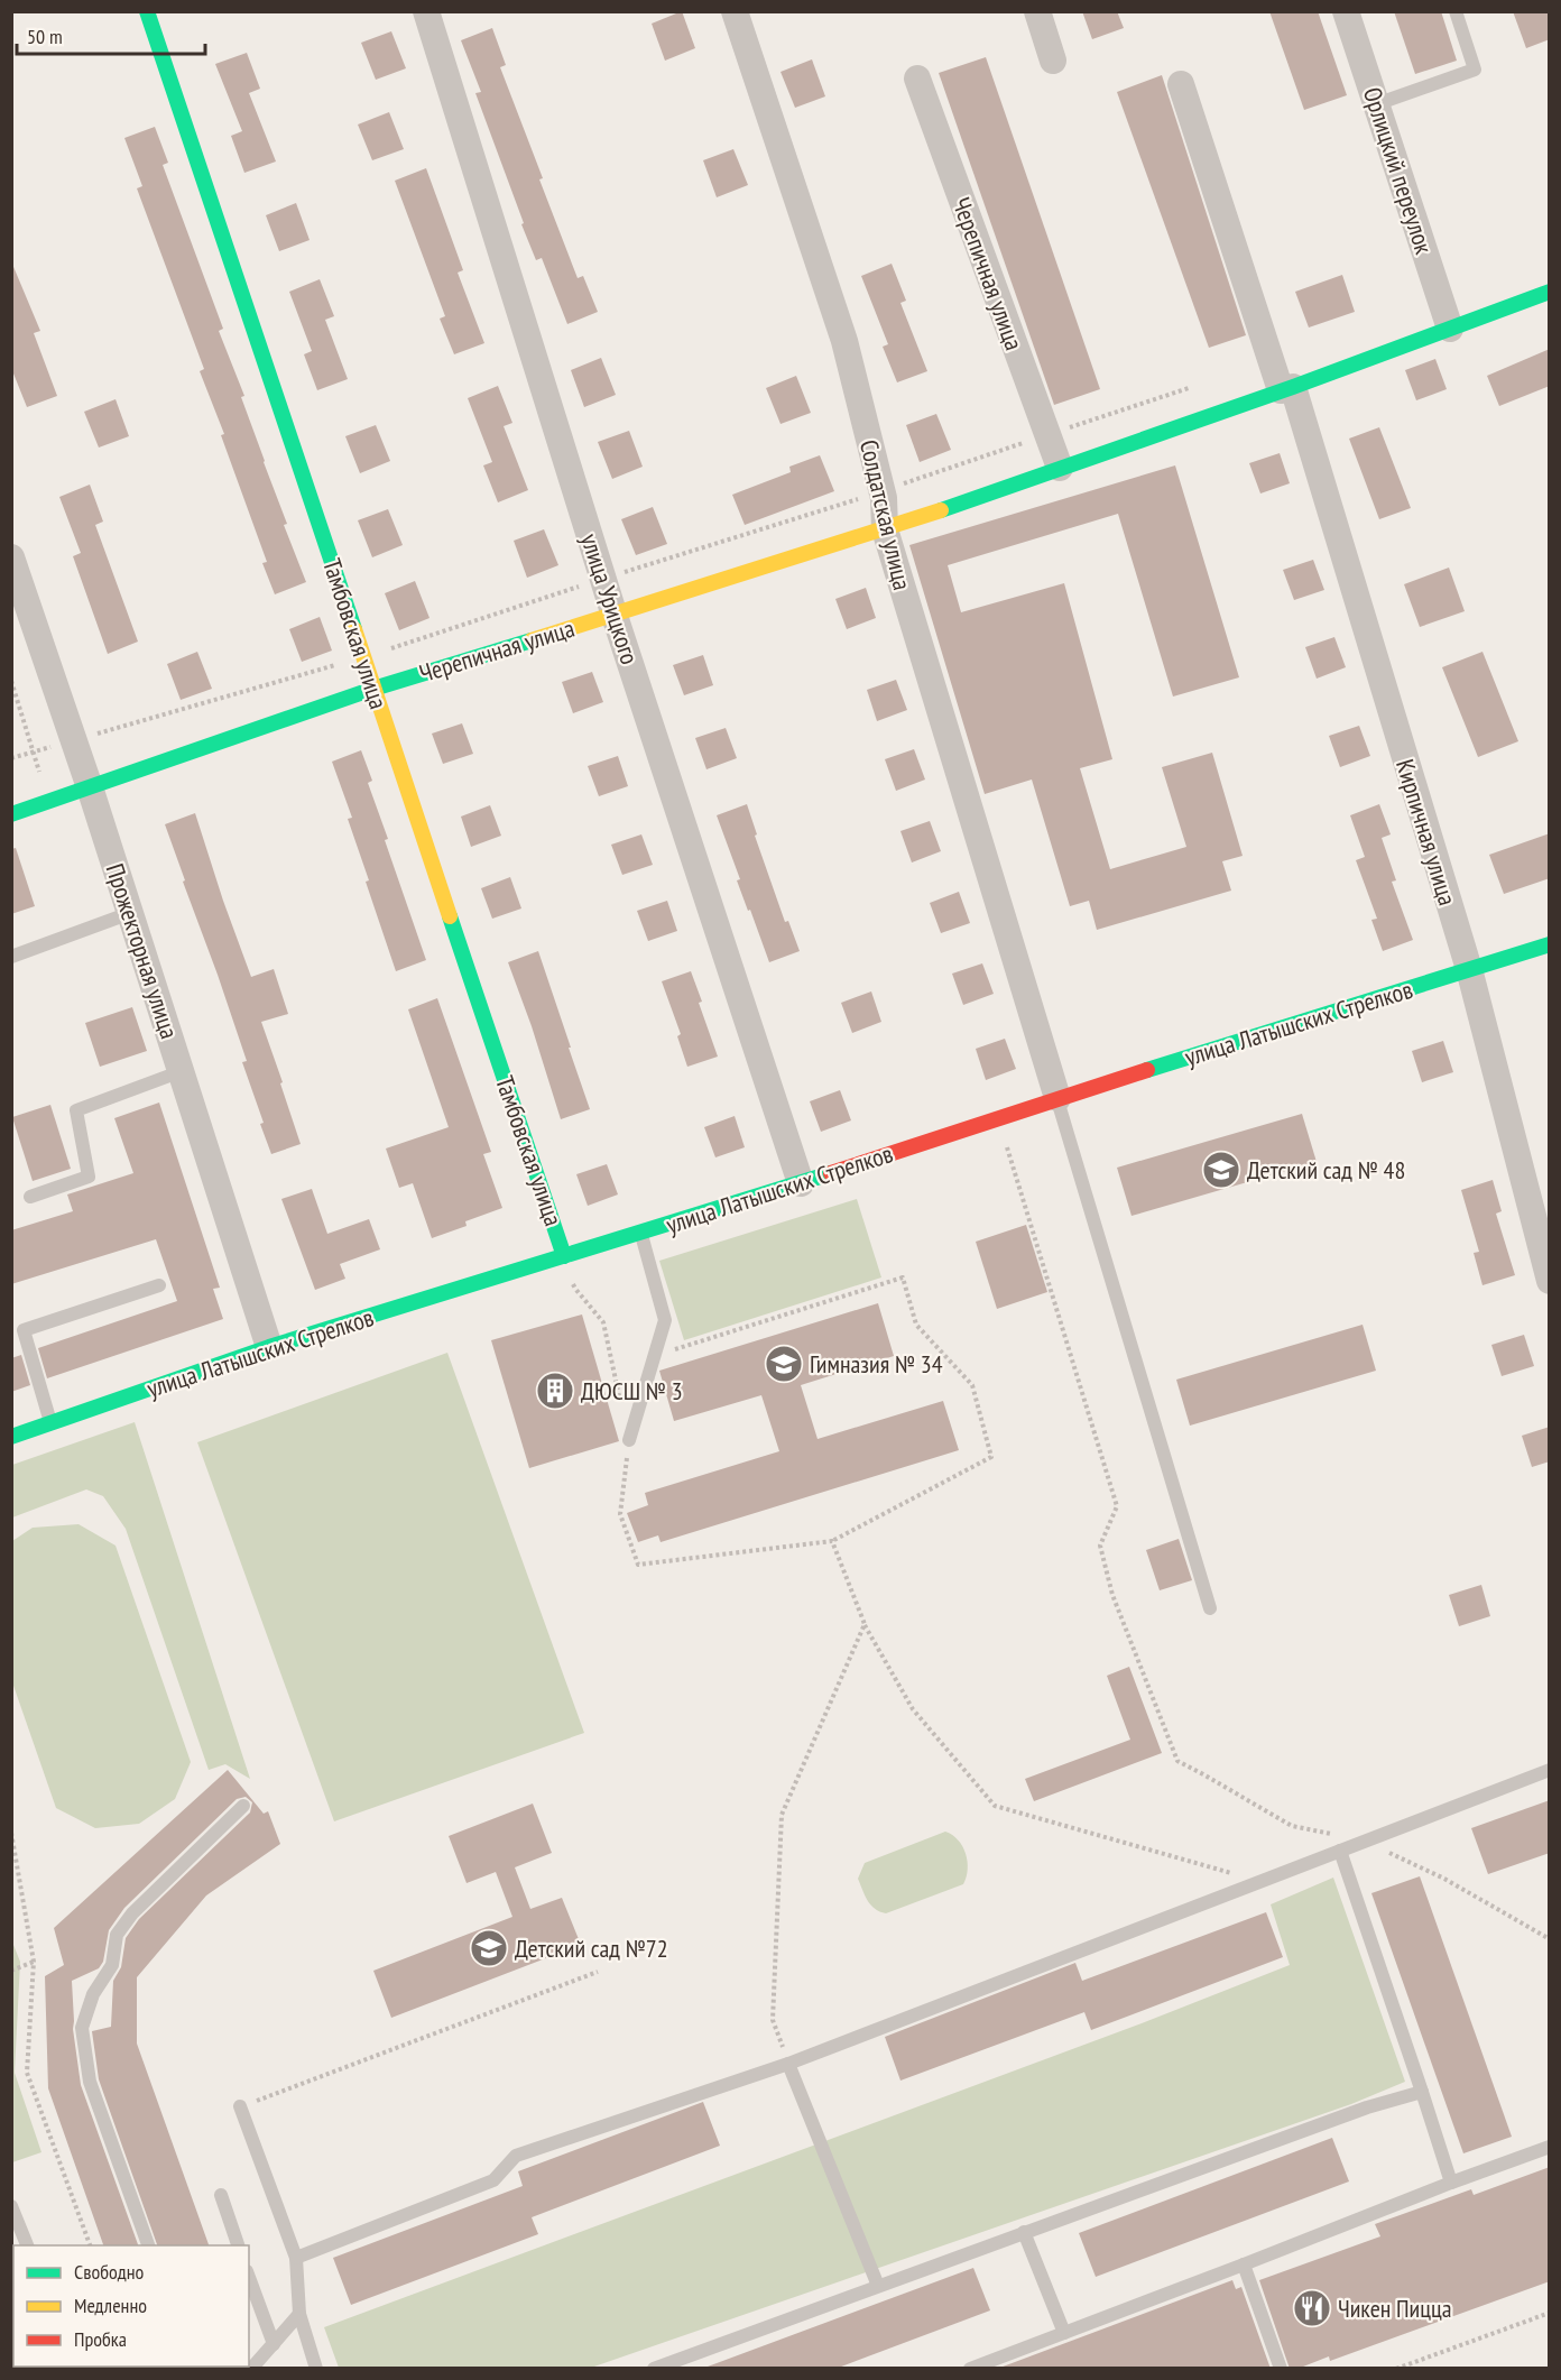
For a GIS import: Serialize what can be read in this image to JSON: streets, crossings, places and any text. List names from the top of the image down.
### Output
{
  "streets": {
    "street": [
      "Орлицкий переулок",
      "Черепичная улица",
      "Солдатская улица",
      "улица Урицкого",
      "Тамбовская улица",
      "Кирпичная улица",
      "Прожекторная улица",
      "улица Латышских Стрелков"
    ]
  },
  "crossings": [
    ["Орлицкий переулок", "Черепичная улица"],
    ["Черепичная улица", "Солдатская улица"],
    ["Черепичная улица", "улица Урицкого"],
    ["Черепичная улица", "Тамбовская улица"],
    ["Черепичная улица", "Кирпичная улица"],
    ["Черепичная улица", "Прожекторная улица"],
    ["Солдатская улица", "улица Латышских Стрелков"],
    ["улица Урицкого", "улица Латышских Стрелков"],
    ["Тамбовская улица", "улица Латышских Стрелков"],
    ["Кирпичная улица", "улица Латышских Стрелков"],
    ["Прожекторная улица", "улица Латышских Стрелков"]
  ],
  "places": {
    "school or university": ["Детский сад № 48", "Гимназия № 34", "Детский сад №72"],
    "building": ["ДЮСШ № 3"],
    "restaurant": ["Чикен Пицца"]
  },
  "legend": ["Свободно", "Медленно", "Пробка"],
  "scale_bar": "50 m"
}
